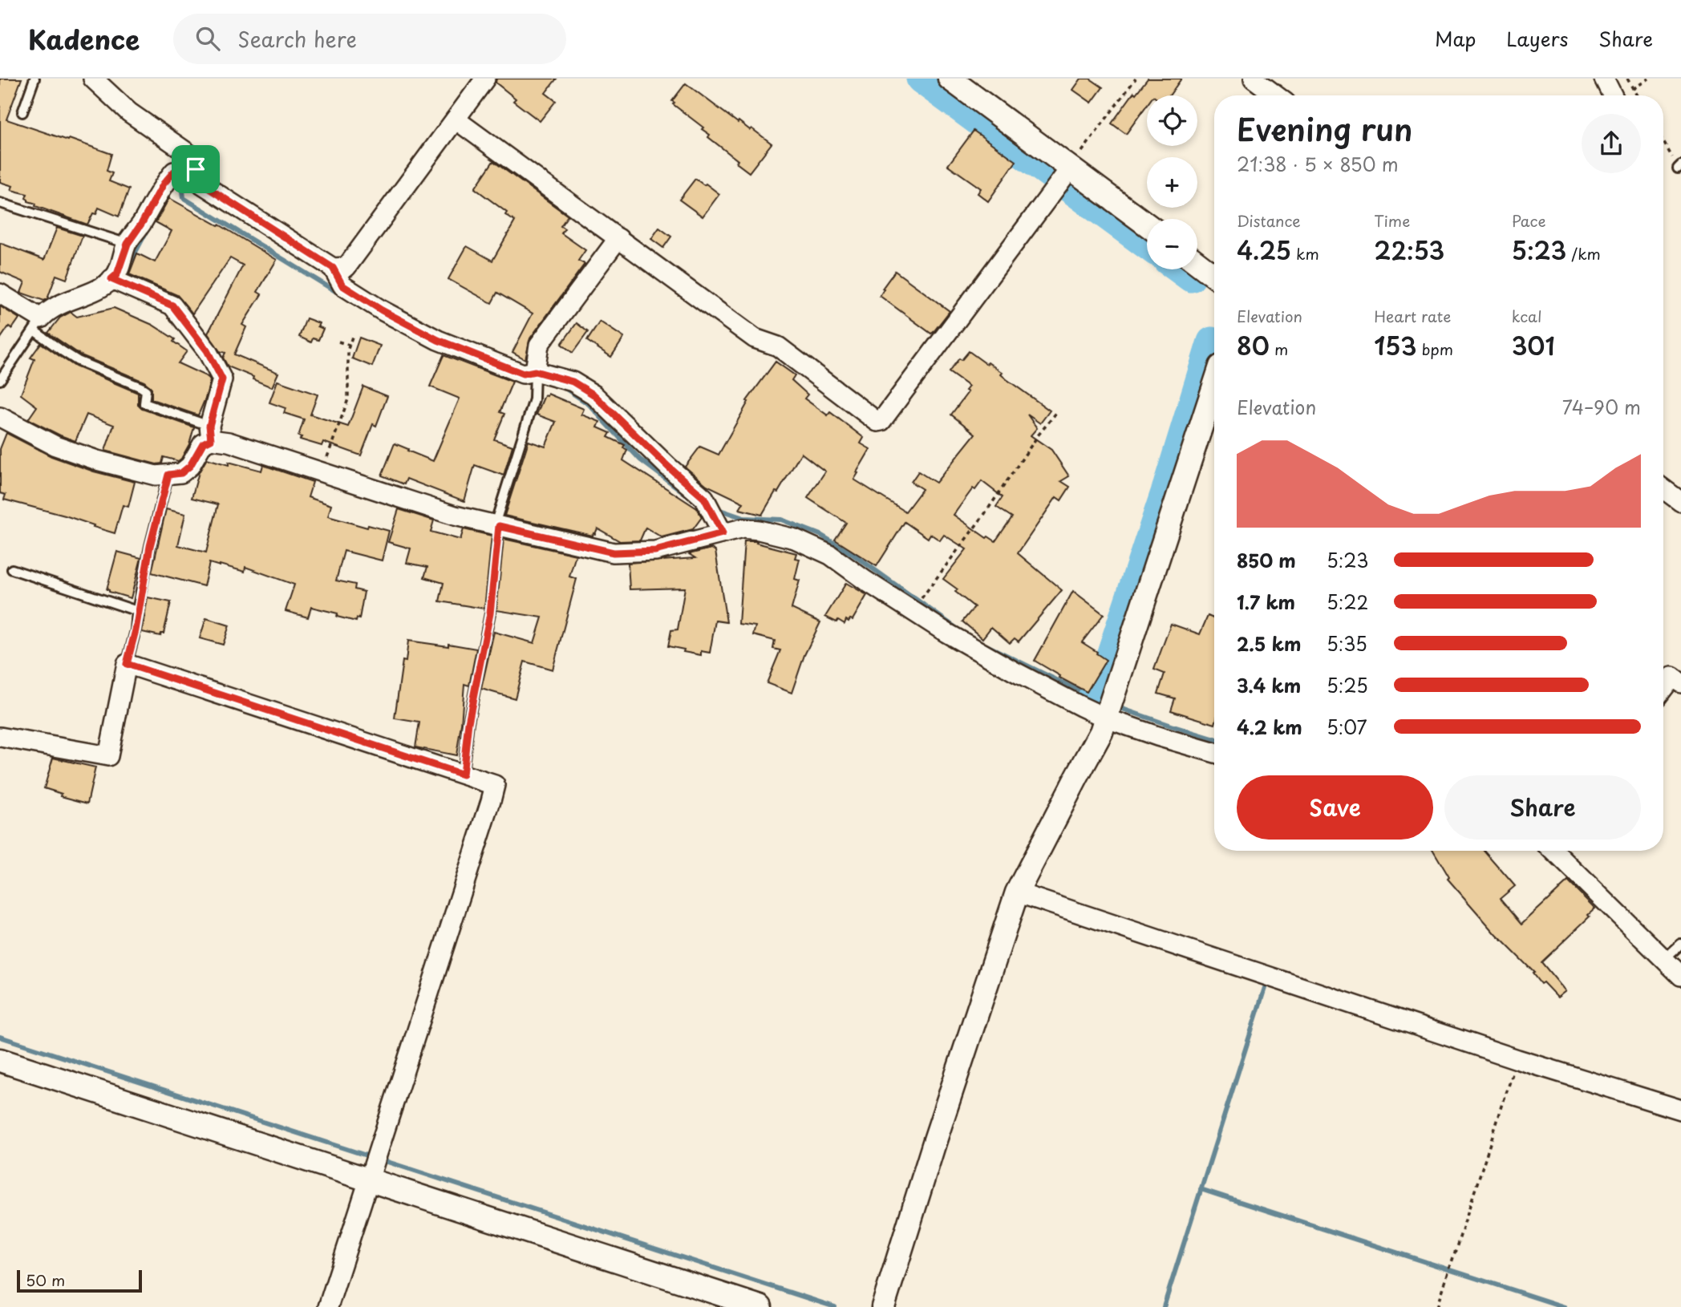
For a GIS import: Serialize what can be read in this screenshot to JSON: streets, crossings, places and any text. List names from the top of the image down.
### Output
{
  "scale_bar": "50 m",
  "page": {
    "header": "Kadence",
    "search": "Search here",
    "nav": ["Map", "Layers", "Share"],
    "map_buttons": ["+", "−"],
    "heading": ["Evening run", "21:38 · 5 × 850 m"],
    "stats": [
      ["Distance", "4.25 km"],
      ["Time", "22:53"],
      ["Pace", "5:23 /km"],
      ["Elevation", "80 m"],
      ["Heart rate", "153 bpm"],
      ["kcal", "301"]
    ],
    "chart": ["Elevation", "74–90 m"],
    "list": [
      {
        "name": "850 m",
        "note": "5:23"
      },
      {
        "name": "1.7 km",
        "note": "5:22"
      },
      {
        "name": "2.5 km",
        "note": "5:35"
      },
      {
        "name": "3.4 km",
        "note": "5:25"
      },
      {
        "name": "4.2 km",
        "note": "5:07"
      }
    ],
    "buttons": ["Save", "Share"],
    "scale": "50 m"
  }
}
